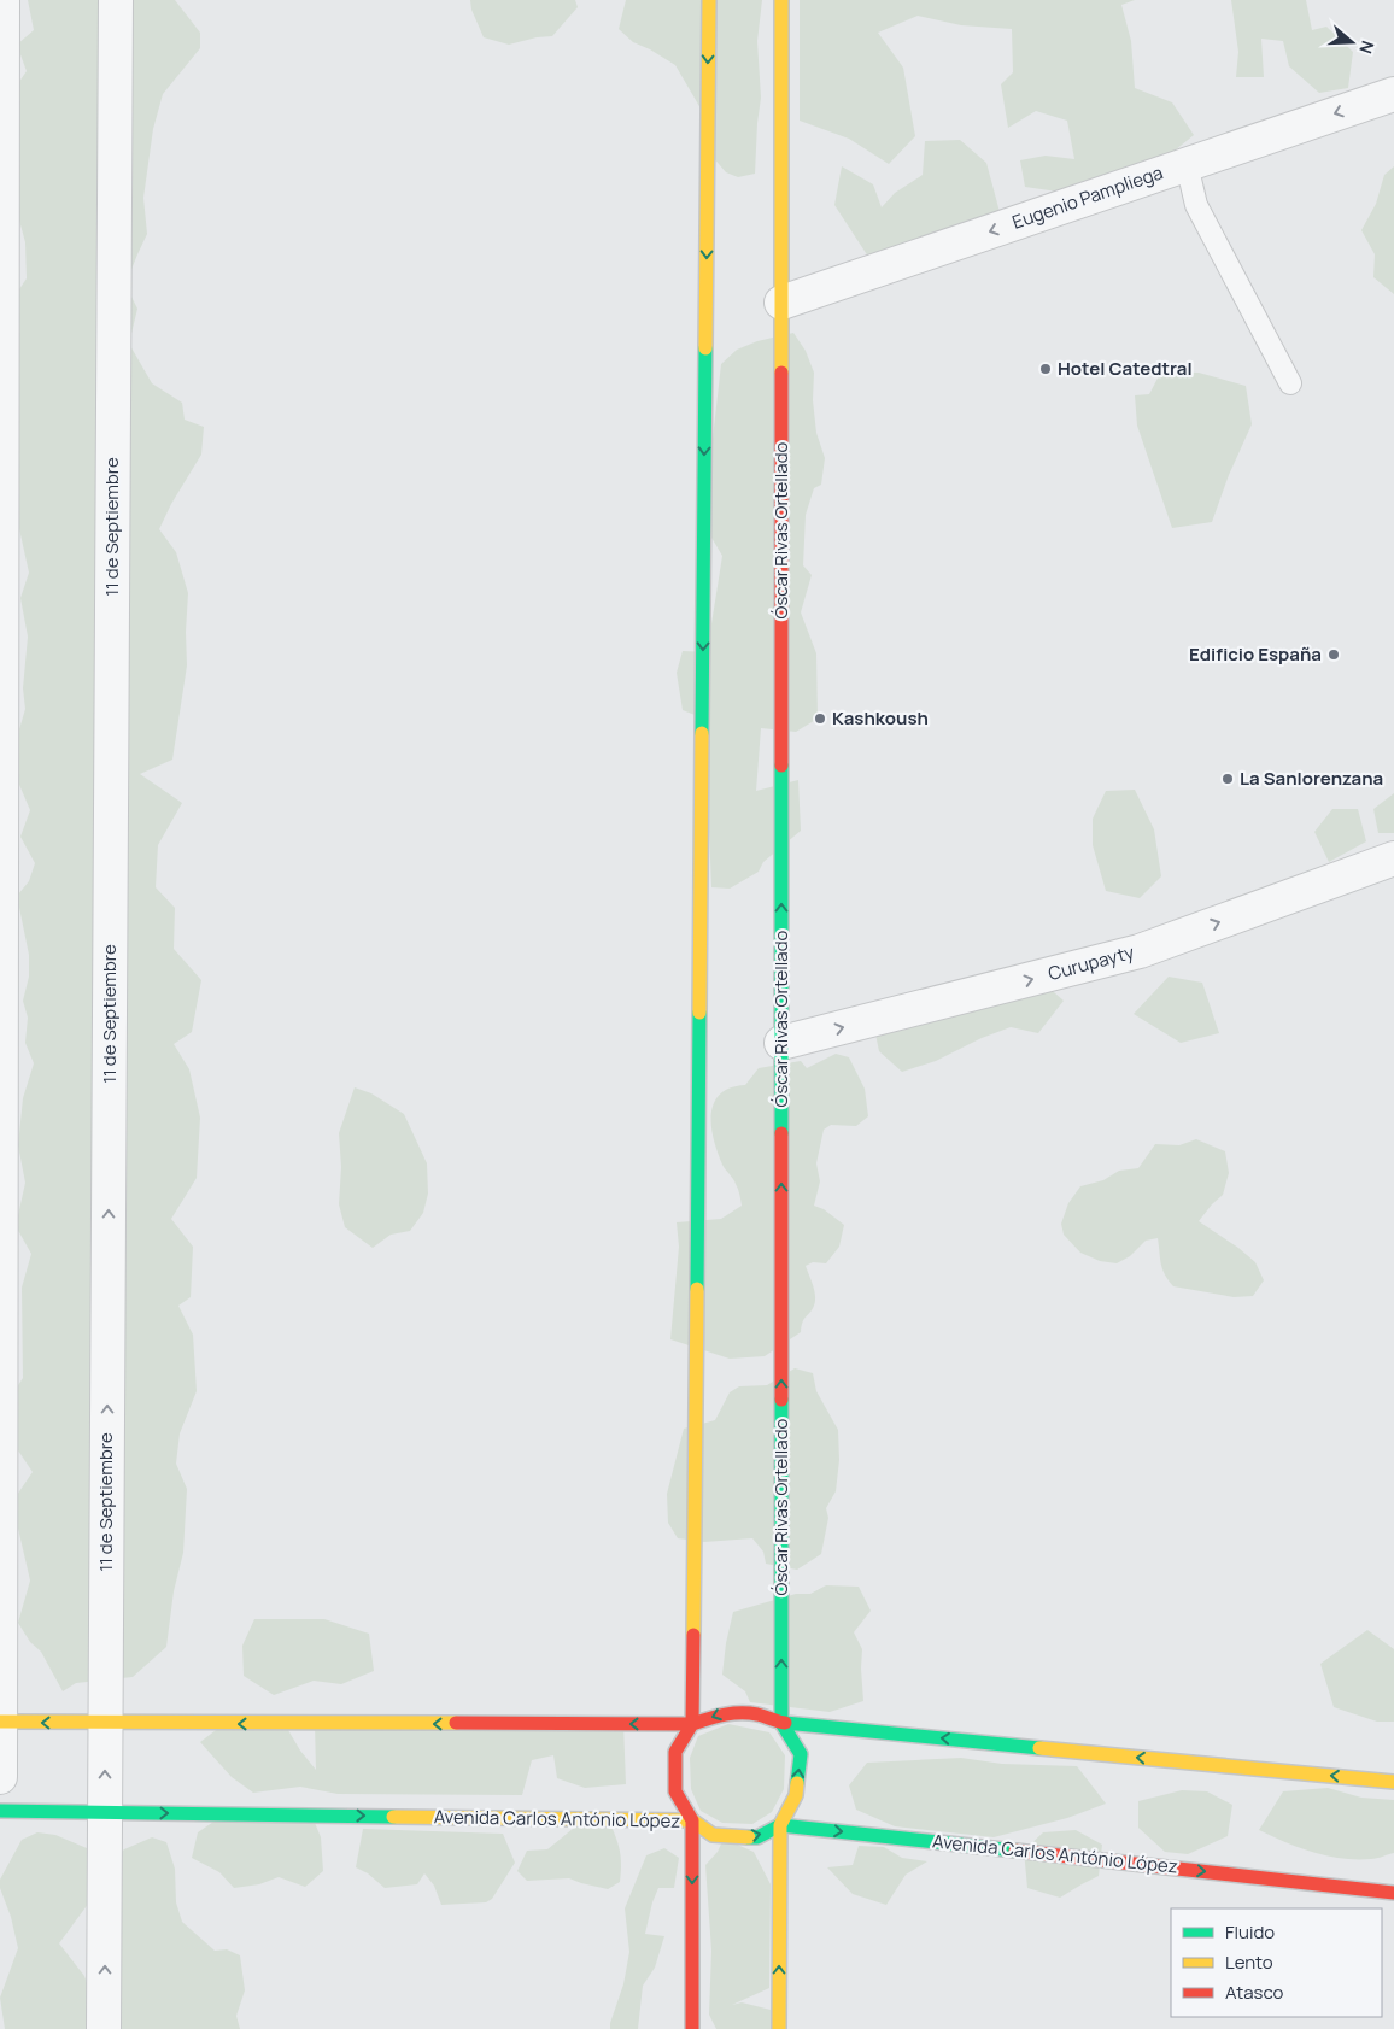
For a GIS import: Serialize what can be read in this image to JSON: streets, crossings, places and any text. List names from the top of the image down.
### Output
{
  "streets": {
    "street": [
      "Eugenio Pampliega",
      "11 de Septiembre",
      "Óscar Rivas Ortellado",
      "Curupayty",
      "Avenida Carlos António López"
    ]
  },
  "crossings": [
    ["Eugenio Pampliega", "Óscar Rivas Ortellado"],
    ["11 de Septiembre", "Avenida Carlos António López"],
    ["Óscar Rivas Ortellado", "Curupayty"],
    ["Óscar Rivas Ortellado", "Avenida Carlos António López"]
  ],
  "one_way": ["Eugenio Pampliega", "Curupayty"],
  "places": [
    "Hotel Catedtral",
    "Edificio España",
    "Kashkoush",
    "La Sanlorenzana"
  ],
  "legend": ["Fluido", "Lento", "Atasco"],
  "north": "right"
}
